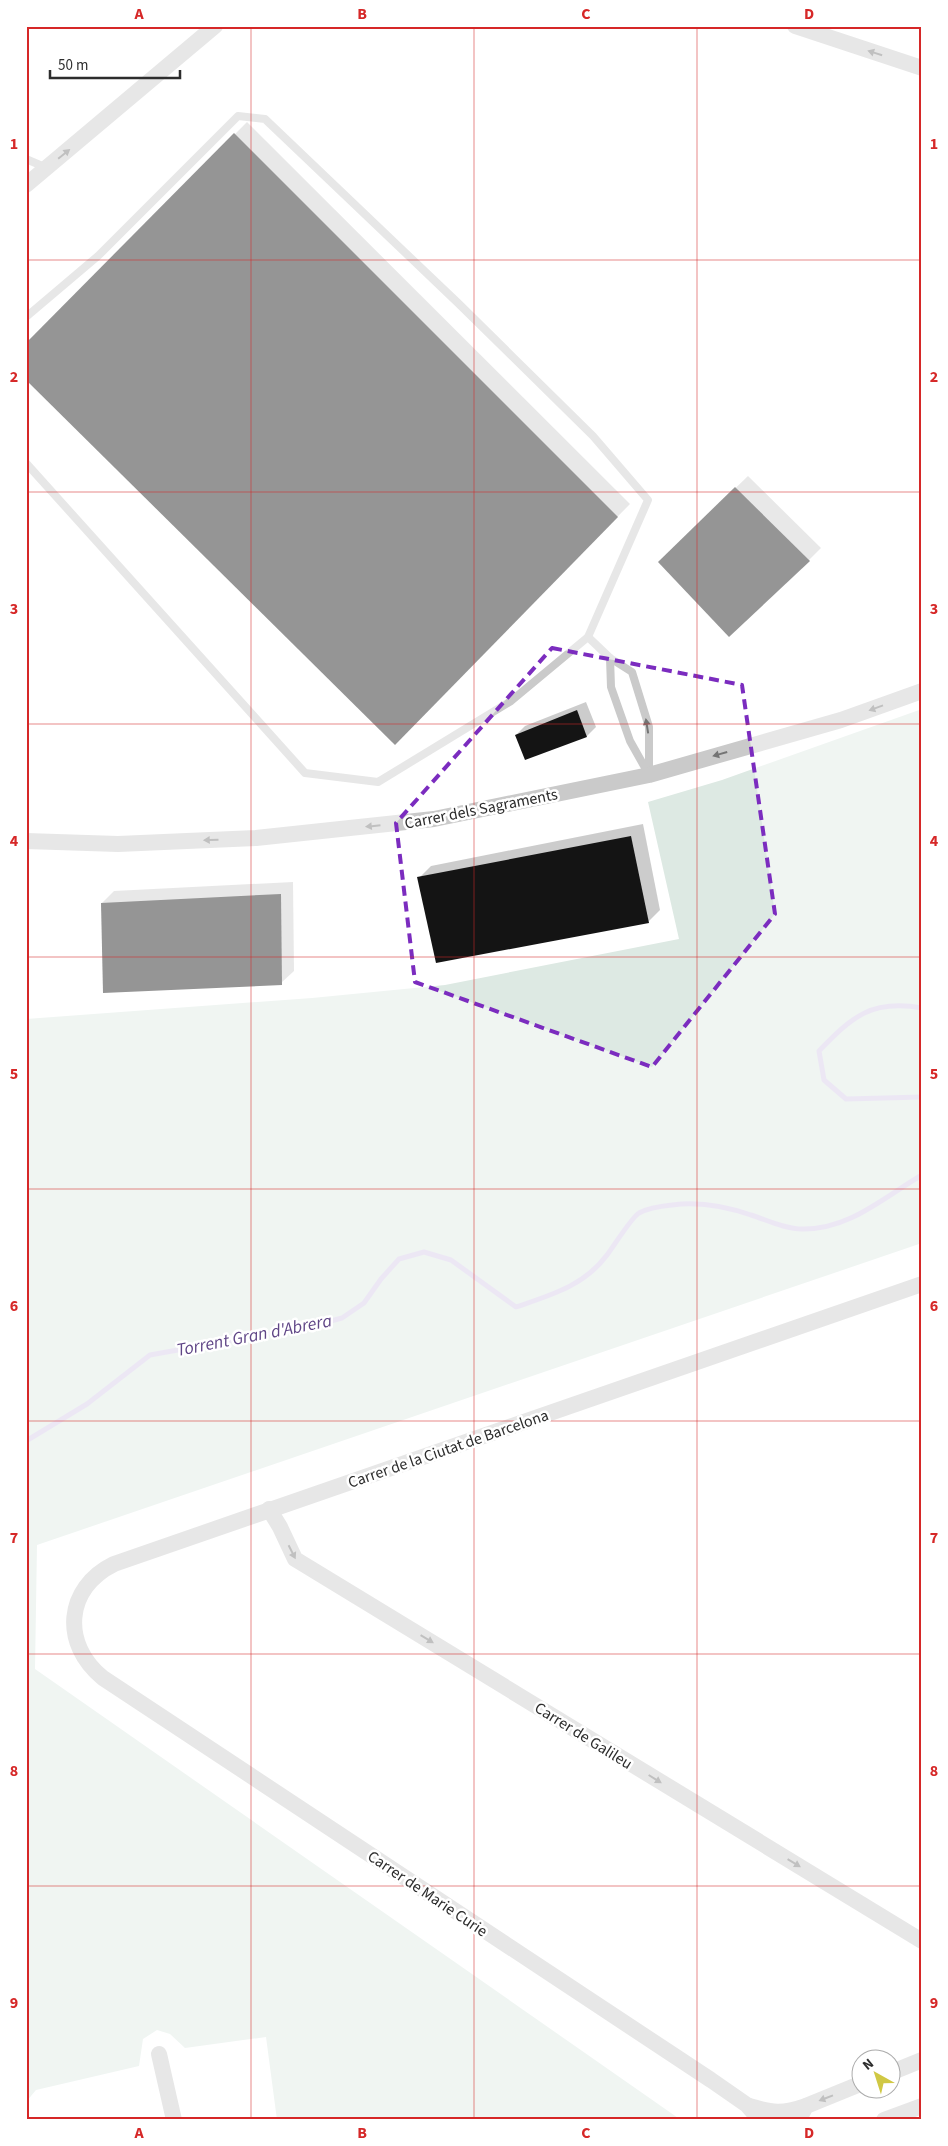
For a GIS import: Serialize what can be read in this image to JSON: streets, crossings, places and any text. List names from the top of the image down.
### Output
{
  "streets": {
    "street": [
      "Carrer dels Sagraments",
      "Carrer de la Ciutat de Barcelona",
      "Carrer de Galileu",
      "Carrer de Marie Curie"
    ]
  },
  "crossings": [
    ["Carrer de la Ciutat de Barcelona", "Carrer de Galileu"],
    ["Carrer de la Ciutat de Barcelona", "Carrer de Marie Curie"]
  ],
  "one_way": ["Carrer dels Sagraments", "Carrer de Galileu"],
  "water": ["Torrent Gran d'Abrera"],
  "scale_bar": "50 m",
  "north": "top left",
  "grid": {
    "columns": [
      "A",
      "B",
      "C",
      "D"
    ],
    "rows": [
      "1",
      "2",
      "3",
      "4",
      "5",
      "6",
      "7",
      "8",
      "9"
    ]
  }
}
